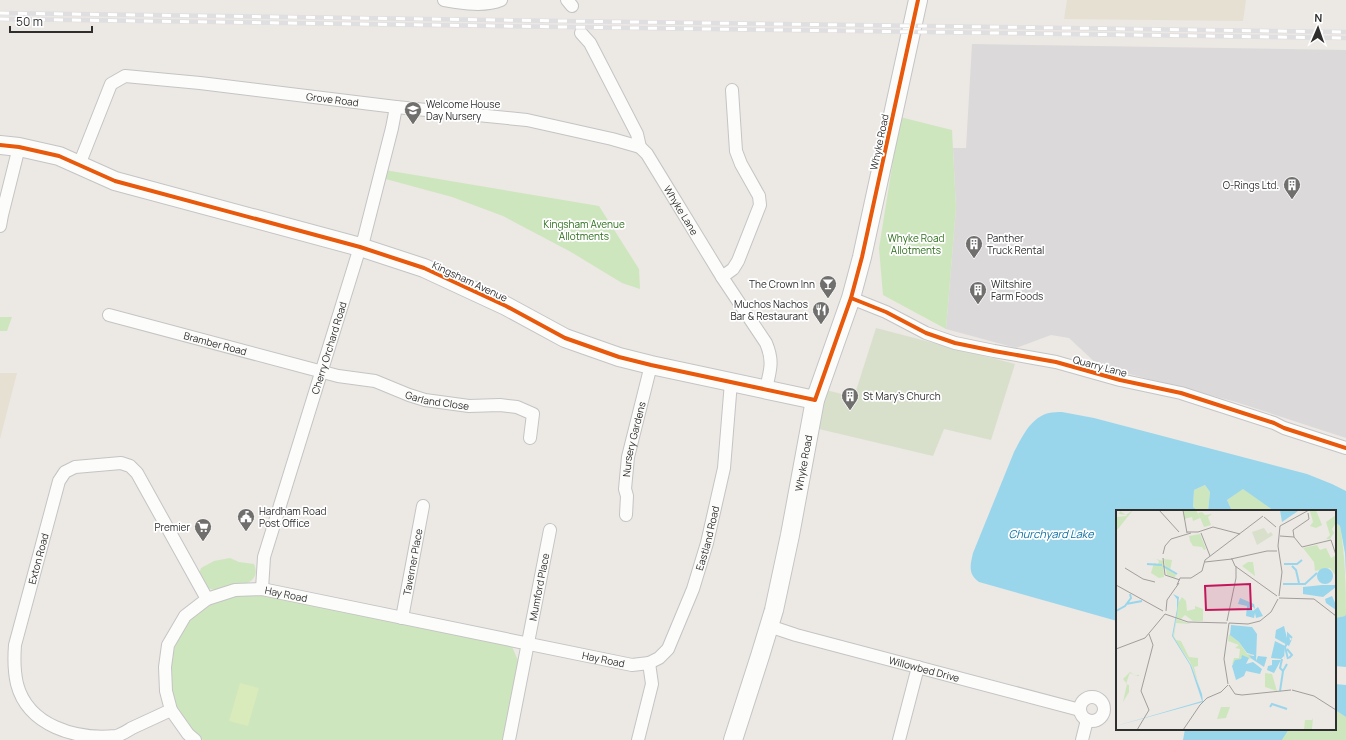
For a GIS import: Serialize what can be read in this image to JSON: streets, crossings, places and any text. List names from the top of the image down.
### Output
{
  "streets": {
    "street": [
      "Grove Road",
      "Whyke Road",
      "Whyke Lane",
      "Kingsham Avenue",
      "Bramber Road",
      "Cherry Orchard Road",
      "Quarry Lane",
      "Garland Close",
      "Nursery Gardens",
      "Eastland Road",
      "Exton Road",
      "Taverner Place",
      "Mumford Place",
      "Hay Road",
      "Willowbed Drive"
    ]
  },
  "crossings": [
    ["Grove Road", "Whyke Lane"],
    ["Grove Road", "Kingsham Avenue"],
    ["Grove Road", "Cherry Orchard Road"],
    ["Whyke Road", "Kingsham Avenue"],
    ["Whyke Road", "Quarry Lane"],
    ["Whyke Road", "Willowbed Drive"],
    ["Whyke Lane", "Kingsham Avenue"],
    ["Kingsham Avenue", "Cherry Orchard Road"],
    ["Kingsham Avenue", "Nursery Gardens"],
    ["Kingsham Avenue", "Eastland Road"],
    ["Bramber Road", "Cherry Orchard Road"],
    ["Bramber Road", "Garland Close"],
    ["Cherry Orchard Road", "Garland Close"],
    ["Cherry Orchard Road", "Hay Road"],
    ["Eastland Road", "Hay Road"],
    ["Exton Road", "Hay Road"],
    ["Taverner Place", "Hay Road"],
    ["Mumford Place", "Hay Road"]
  ],
  "water": ["Churchyard Lake"],
  "parks": ["Kingsham Avenue Allotments", "Whyke Road Allotments"],
  "places": {
    "school or university": ["Welcome House Day Nursery"],
    "building": [
      "O-Rings Ltd.",
      "Panther Truck Rental",
      "Wiltshire Farm Foods",
      "St Mary’s Church"
    ],
    "bar": ["The Crown Inn"],
    "restaurant": ["Muchos Nachos Bar & Restaurant"],
    "public building": ["Hardham Road Post Office"],
    "supermarket": ["Premier"]
  },
  "scale_bar": "50 m",
  "north": "top"
}
